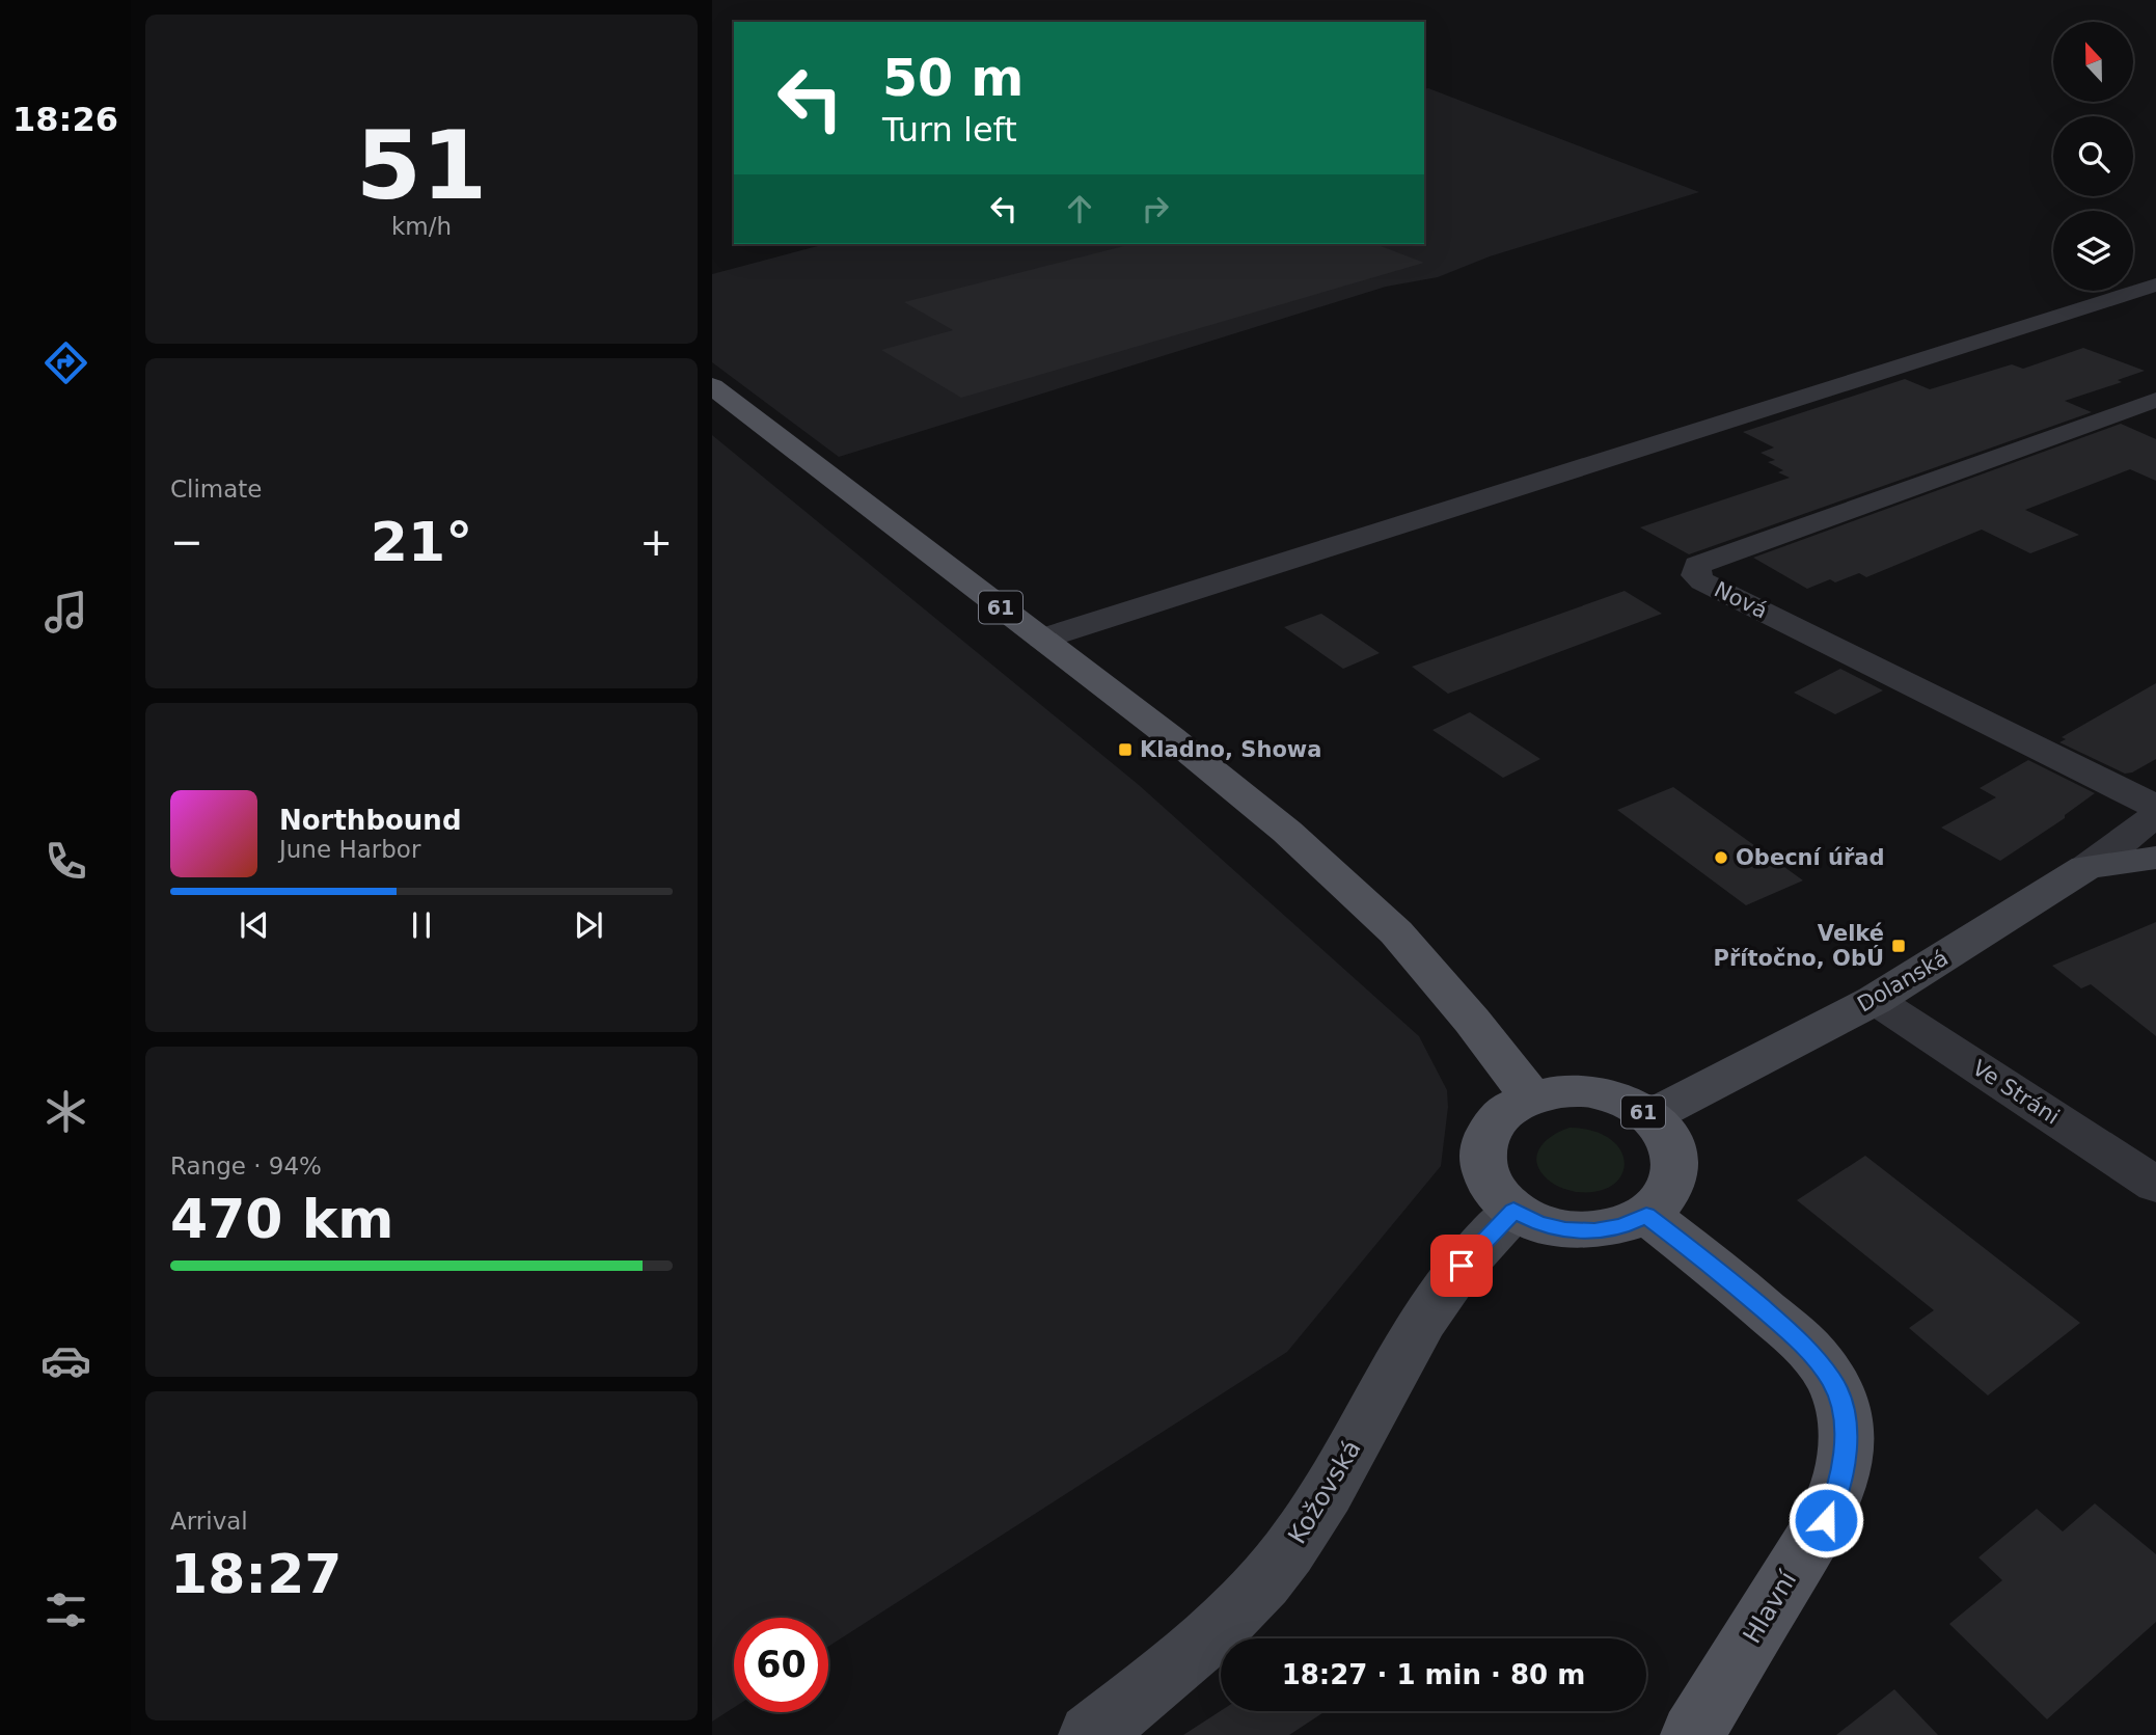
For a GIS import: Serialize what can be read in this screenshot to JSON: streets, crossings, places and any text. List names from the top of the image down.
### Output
{
  "streets": {
    "main road": ["61", "Hlavní"],
    "street": [
      "Nová",
      "Dolanská",
      "Ve Stráni",
      "Kožovská"
    ]
  },
  "crossings": [
    ["61", "Dolanská"],
    ["61", "Kožovská"],
    ["61", "Hlavní"],
    ["Dolanská", "Ve Stráni"],
    ["Dolanská", "Kožovská"],
    ["Dolanská", "Hlavní"],
    ["Kožovská", "Hlavní"]
  ],
  "places": {
    "transit": ["Kladno, Showa", "Velké Přítočno, ObÚ"],
    "other": ["Obecní úřad"]
  },
  "north": "top",
  "page": {
    "tabs": "18:26",
    "tile": [
      ["51", "km/h"],
      "Climate",
      ["Range · 94%", "470 km"],
      ["Arrival", "18:27"]
    ],
    "turn": ["50 m", "Turn left"],
    "heat": ["−", "21°", "+"],
    "song": ["Northbound", "June Harbor"],
    "limit": "60",
    "trip": "18:27 · 1 min · 80 m"
  }
}
